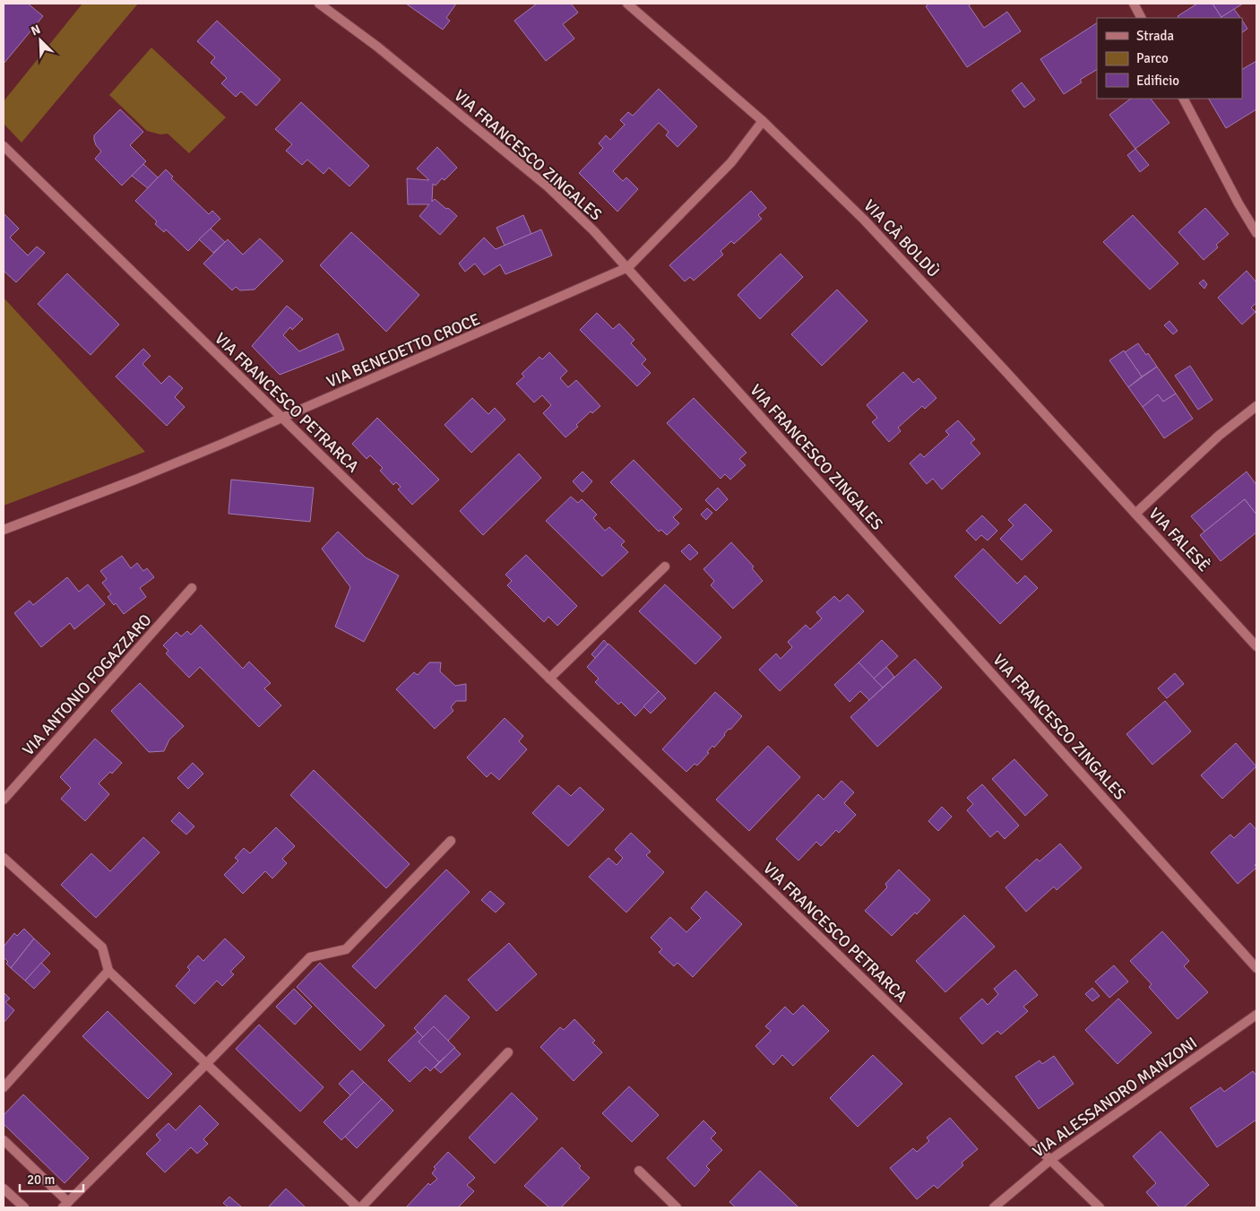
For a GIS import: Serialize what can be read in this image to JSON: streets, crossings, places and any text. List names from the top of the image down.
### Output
{
  "streets": {
    "street": [
      "VIA FRANCESCO ZINGALES",
      "VIA CÀ BOLDÙ",
      "VIA BENEDETTO CROCE",
      "VIA FRANCESCO PETRARCA",
      "VIA FALESÈ",
      "VIA ANTONIO FOGAZZARO",
      "VIA ALESSANDRO MANZONI"
    ]
  },
  "crossings": [
    ["VIA FRANCESCO ZINGALES", "VIA BENEDETTO CROCE"],
    ["VIA CÀ BOLDÙ", "VIA BENEDETTO CROCE"],
    ["VIA CÀ BOLDÙ", "VIA FALESÈ"],
    ["VIA BENEDETTO CROCE", "VIA FRANCESCO PETRARCA"],
    ["VIA FRANCESCO PETRARCA", "VIA ALESSANDRO MANZONI"]
  ],
  "legend": ["Strada", "Parco", "Edificio"],
  "scale_bar": "20 m",
  "north": "top left"
}
